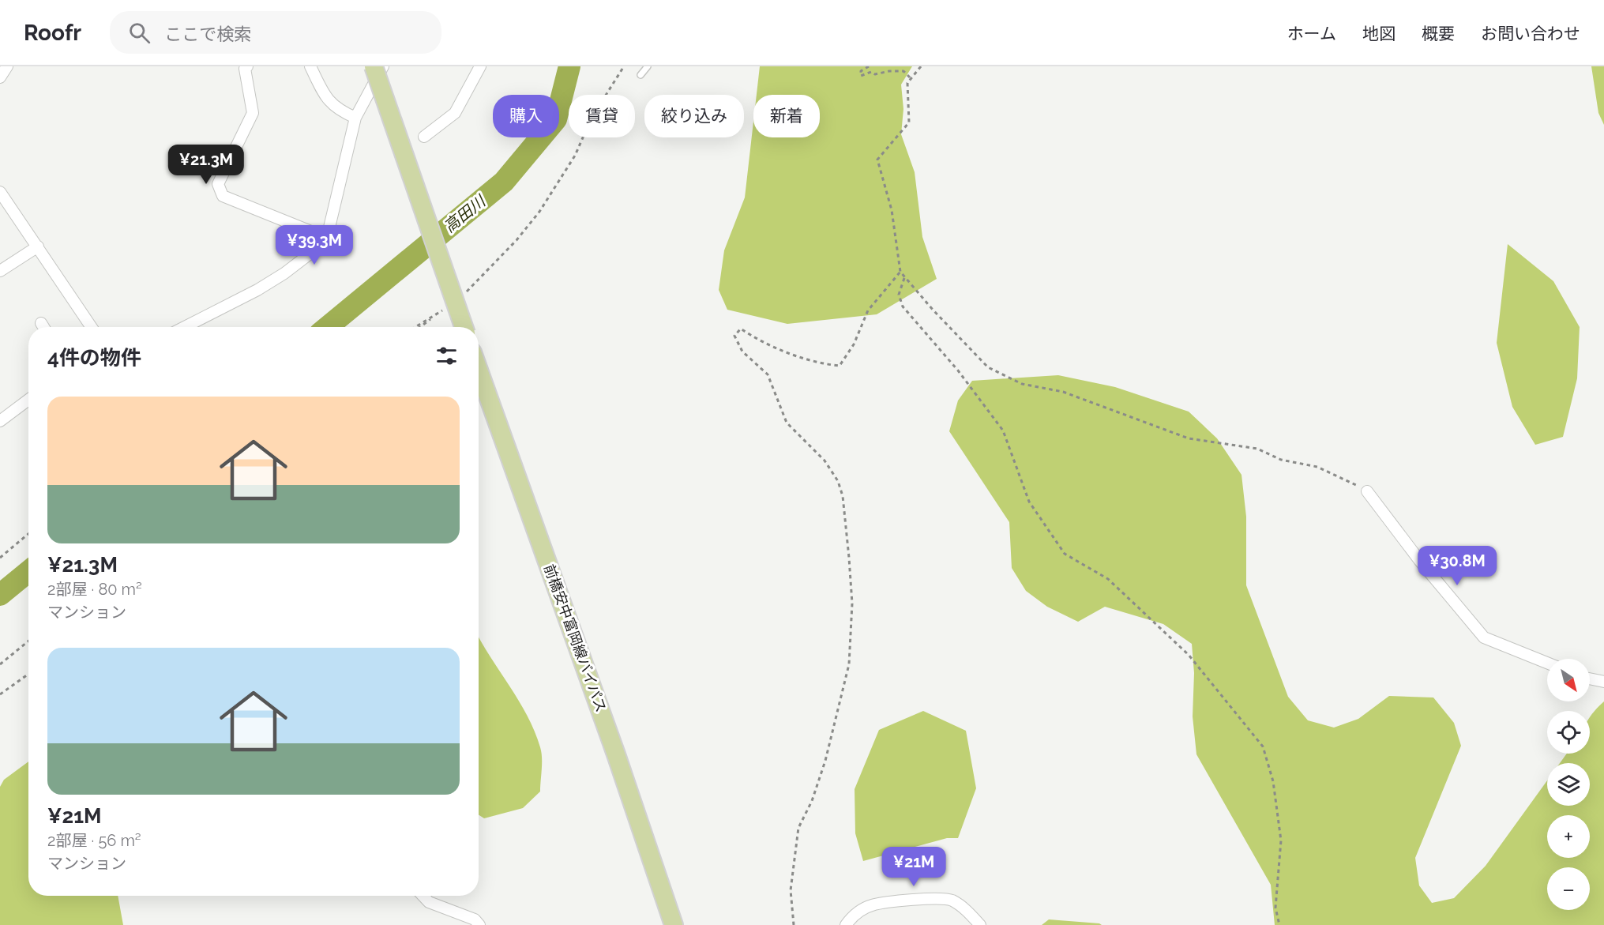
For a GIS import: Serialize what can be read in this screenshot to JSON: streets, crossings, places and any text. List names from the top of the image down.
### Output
{
  "streets": {
    "main road": ["前橋安中富岡線バイパス"]
  },
  "water": ["高田川"],
  "north": "bottom right",
  "page": {
    "header": "Roofr",
    "search": "ここで検索",
    "nav": [
      "ホーム",
      "地図",
      "概要",
      "お問い合わせ"
    ],
    "chip": [
      "購入",
      "賃貸",
      "絞り込み",
      "新着"
    ],
    "price": [
      "¥21.3M",
      "¥39.3M",
      "¥30.8M",
      "¥21M"
    ],
    "heading": "4件の物件",
    "list": [
      {
        "name": "¥21.3M",
        "note": "2部屋 · 80 m² · マンション"
      },
      {
        "name": "¥21M",
        "note": "2部屋 · 56 m² · マンション"
      }
    ],
    "map_buttons": ["+", "−"]
  }
}
